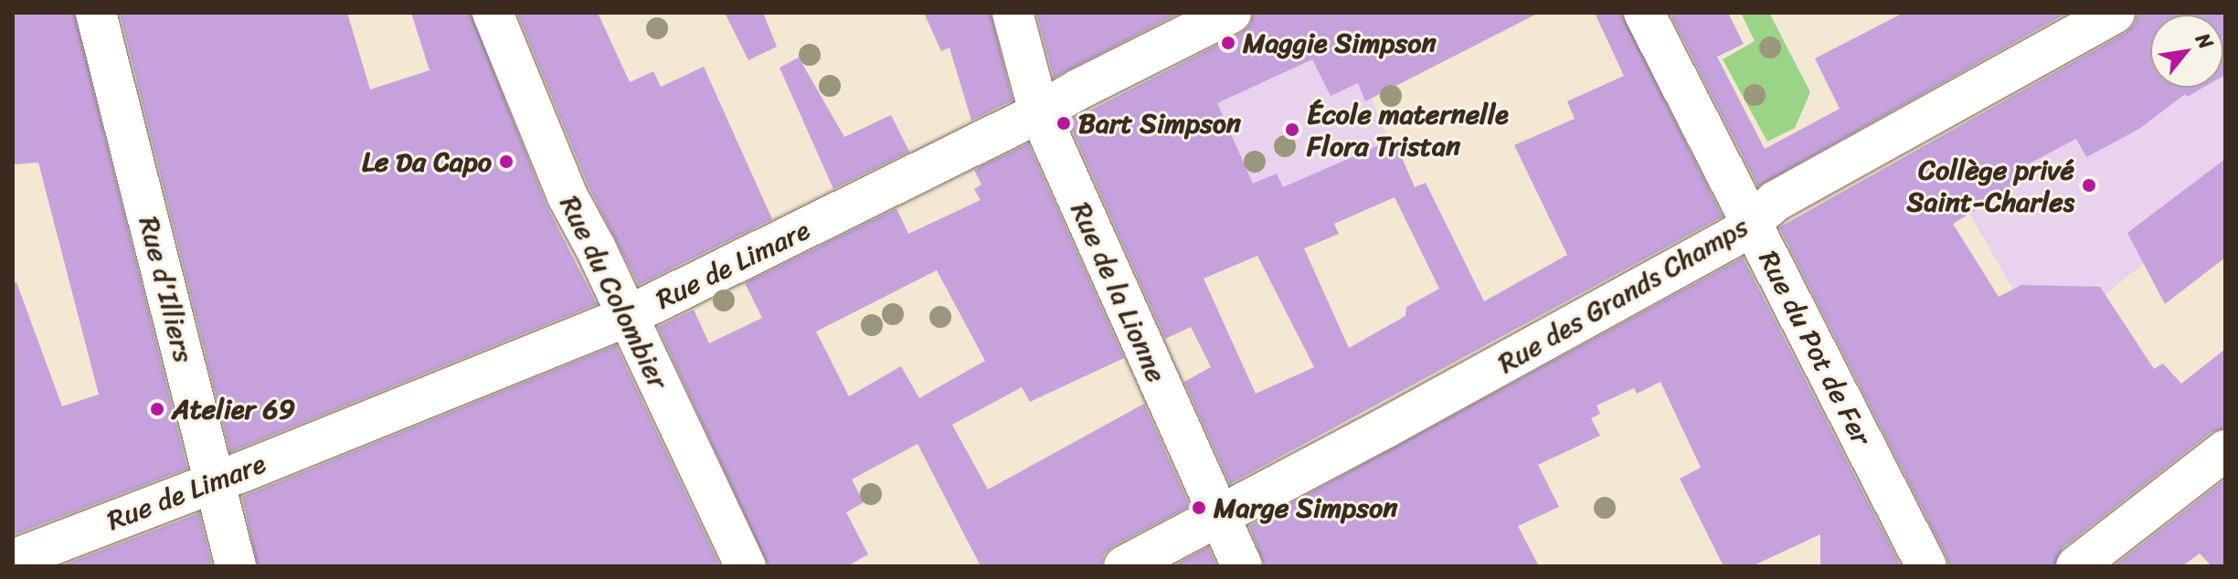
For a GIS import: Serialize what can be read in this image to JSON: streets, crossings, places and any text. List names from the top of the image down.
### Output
{
  "streets": {
    "street": [
      "Rue de Limare",
      "Rue d'Illiers",
      "Rue du Colombier",
      "Rue de la Lionne",
      "Rue des Grands Champs",
      "Rue du Pot de Fer"
    ]
  },
  "crossings": [
    ["Rue de Limare", "Rue d'Illiers"],
    ["Rue de Limare", "Rue du Colombier"],
    ["Rue de Limare", "Rue de la Lionne"],
    ["Rue de la Lionne", "Rue des Grands Champs"],
    ["Rue des Grands Champs", "Rue du Pot de Fer"]
  ],
  "places": [
    "Maggie Simpson",
    "Bart Simpson",
    "École maternelle Flora Tristan",
    "Le Da Capo",
    "Collège privé Saint-Charles",
    "Atelier 69",
    "Marge Simpson"
  ],
  "north": "top right"
}
